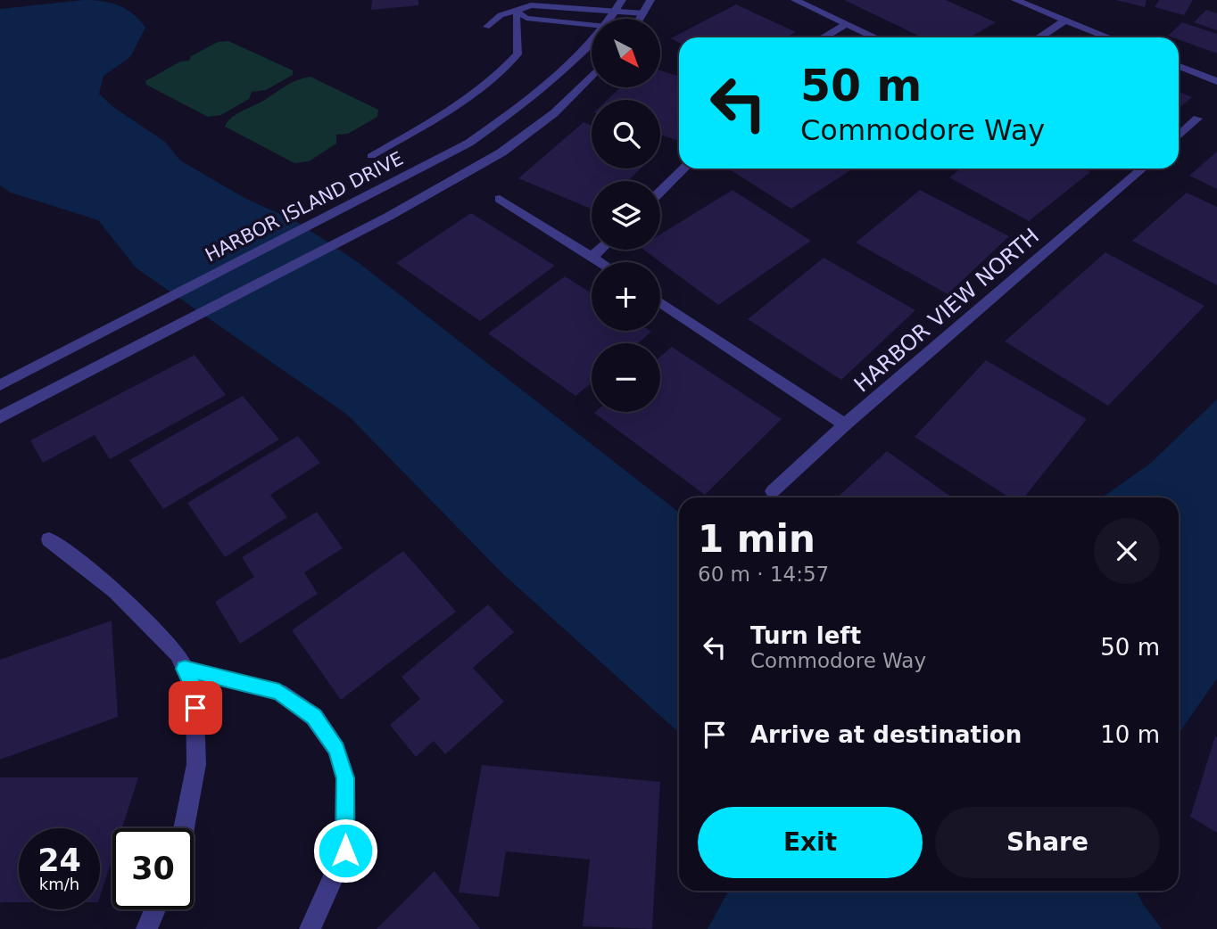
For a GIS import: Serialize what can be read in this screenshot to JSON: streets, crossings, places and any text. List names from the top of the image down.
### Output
{
  "streets": {
    "street": ["HARBOR ISLAND DRIVE", "HARBOR VIEW NORTH"]
  },
  "north": "bottom right",
  "page": {
    "map_buttons": ["+", "−"],
    "turn": ["50 m", "Commodore Way"],
    "heading": ["1 min", "60 m · 14:57"],
    "list": [
      {
        "name": "Turn left",
        "note": "Commodore Way",
        "value": "50 m"
      },
      {
        "name": "Arrive at destination",
        "value": "10 m"
      }
    ],
    "buttons": ["Exit", "Share"],
    "speed": "24 km/h",
    "limit": "30"
  }
}
